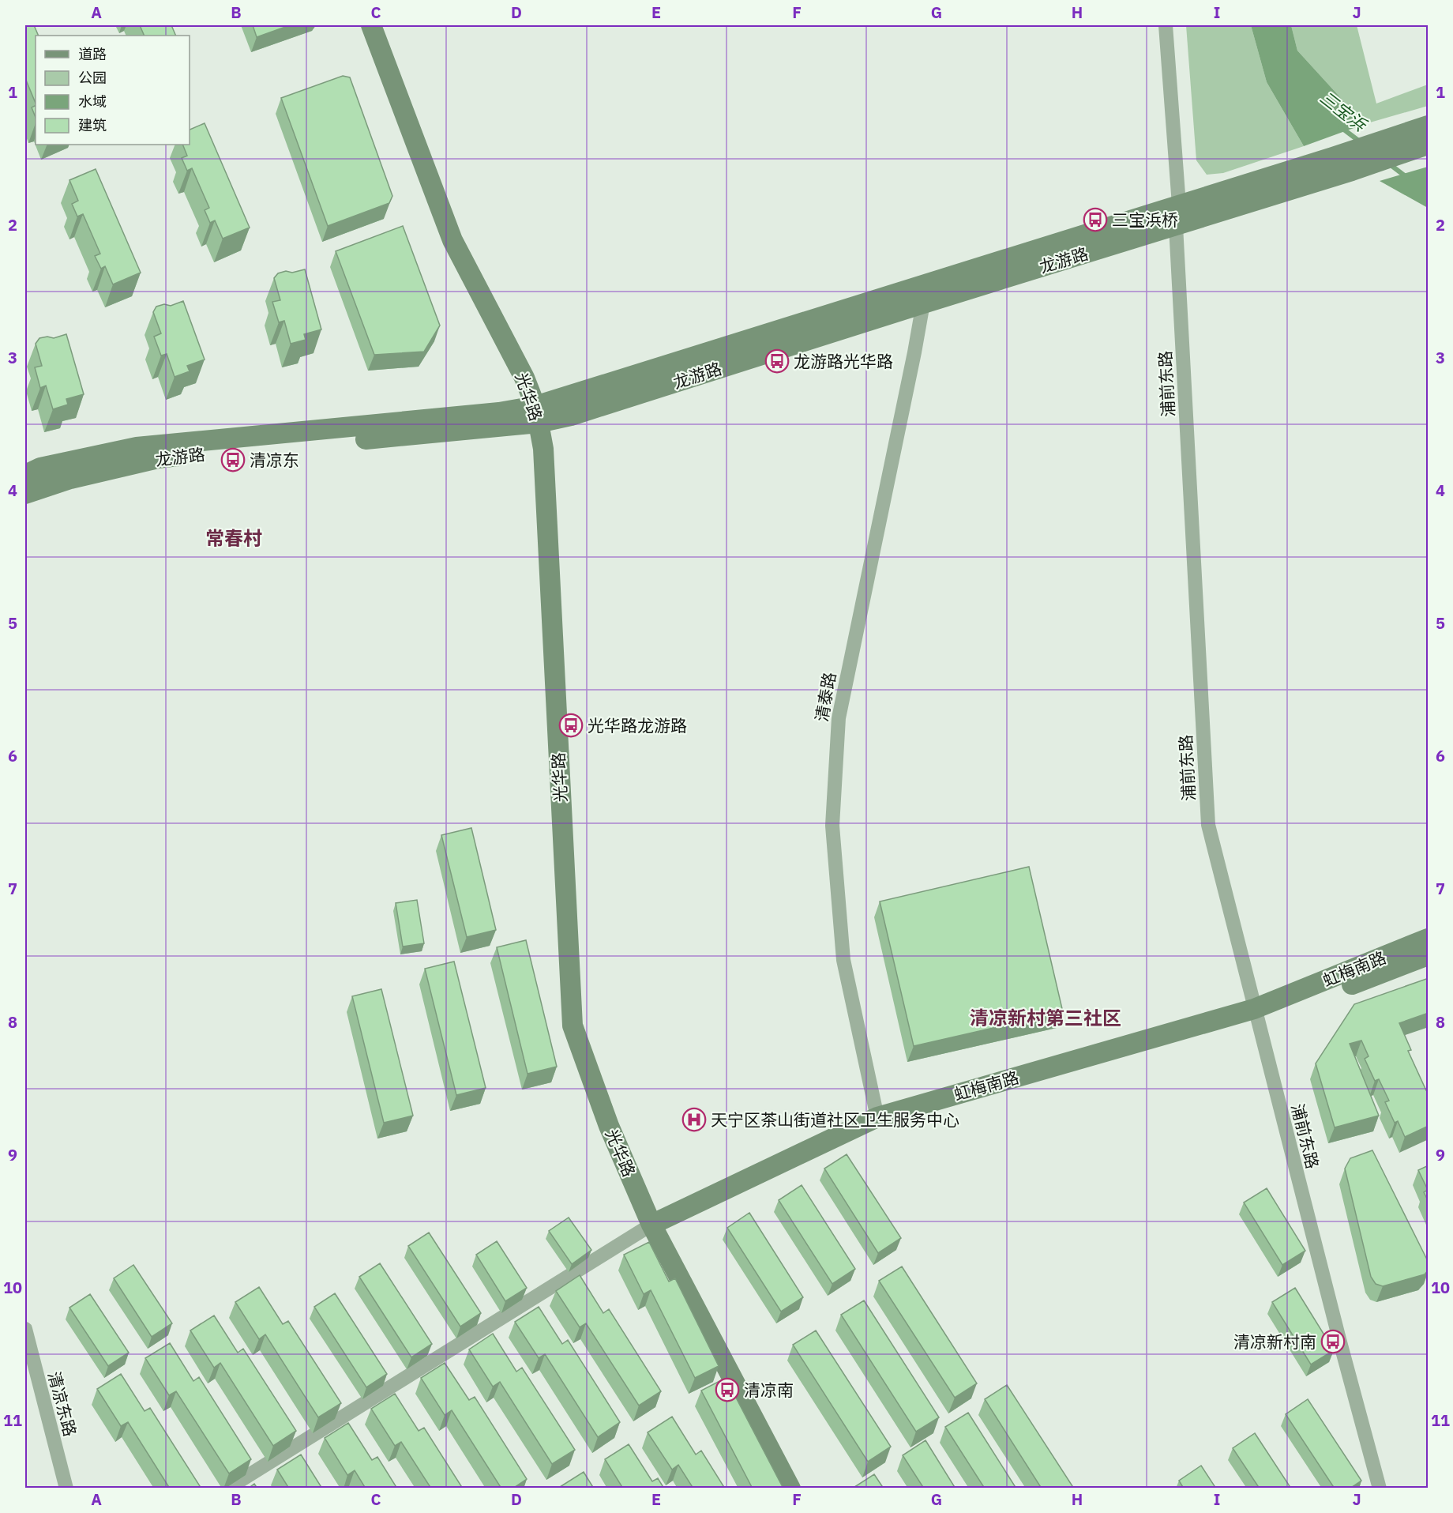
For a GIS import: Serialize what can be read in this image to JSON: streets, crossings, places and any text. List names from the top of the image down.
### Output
{
  "streets": {
    "main road": ["龙游路", "光华路", "虹梅南路"],
    "street": ["浦前东路", "清泰路", "清凉东路"]
  },
  "crossings": [
    ["龙游路", "浦前东路"],
    ["龙游路", "光华路"],
    ["龙游路", "清泰路"],
    ["浦前东路", "虹梅南路"],
    ["光华路", "虹梅南路"],
    ["清泰路", "虹梅南路"]
  ],
  "districts": ["常春村", "清凉新村第三社区"],
  "water": ["三宝浜"],
  "places": {
    "bus stop": [
      "三宝浜桥",
      "龙游路光华路",
      "清凉东",
      "光华路龙游路",
      "清凉新村南",
      "清凉南"
    ],
    "hospital": ["天宁区茶山街道社区卫生服务中心"]
  },
  "legend": [
    "道路",
    "公园",
    "水域",
    "建筑"
  ],
  "grid": {
    "columns": [
      "A",
      "B",
      "C",
      "D",
      "E",
      "F",
      "G",
      "H",
      "I",
      "J"
    ],
    "rows": [
      "1",
      "2",
      "3",
      "4",
      "5",
      "6",
      "7",
      "8",
      "9",
      "10",
      "11"
    ]
  }
}
